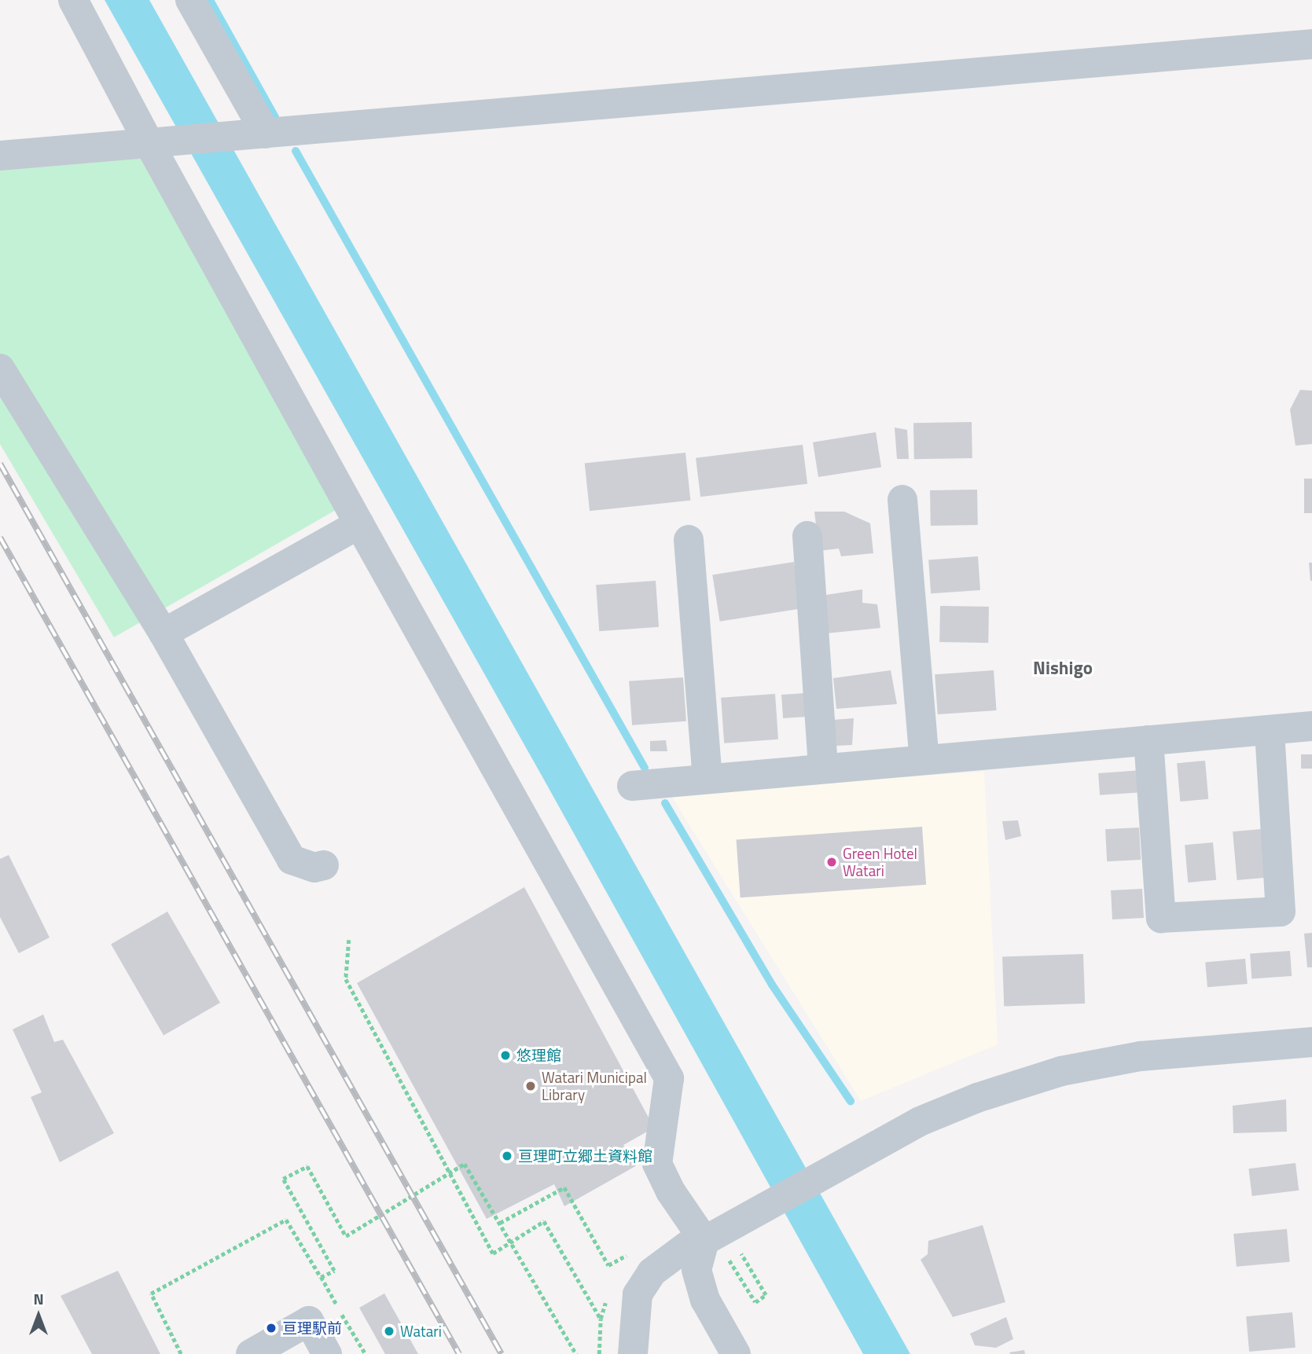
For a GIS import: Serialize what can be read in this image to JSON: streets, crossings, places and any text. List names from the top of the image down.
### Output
{
  "districts": ["Nishigo"],
  "places": [
    "Green Hotel Watari",
    "悠理館",
    "Watari Municipal Library",
    "亘理町立郷土資料館",
    "亘理駅前",
    "Watari"
  ],
  "north": "top"
}
